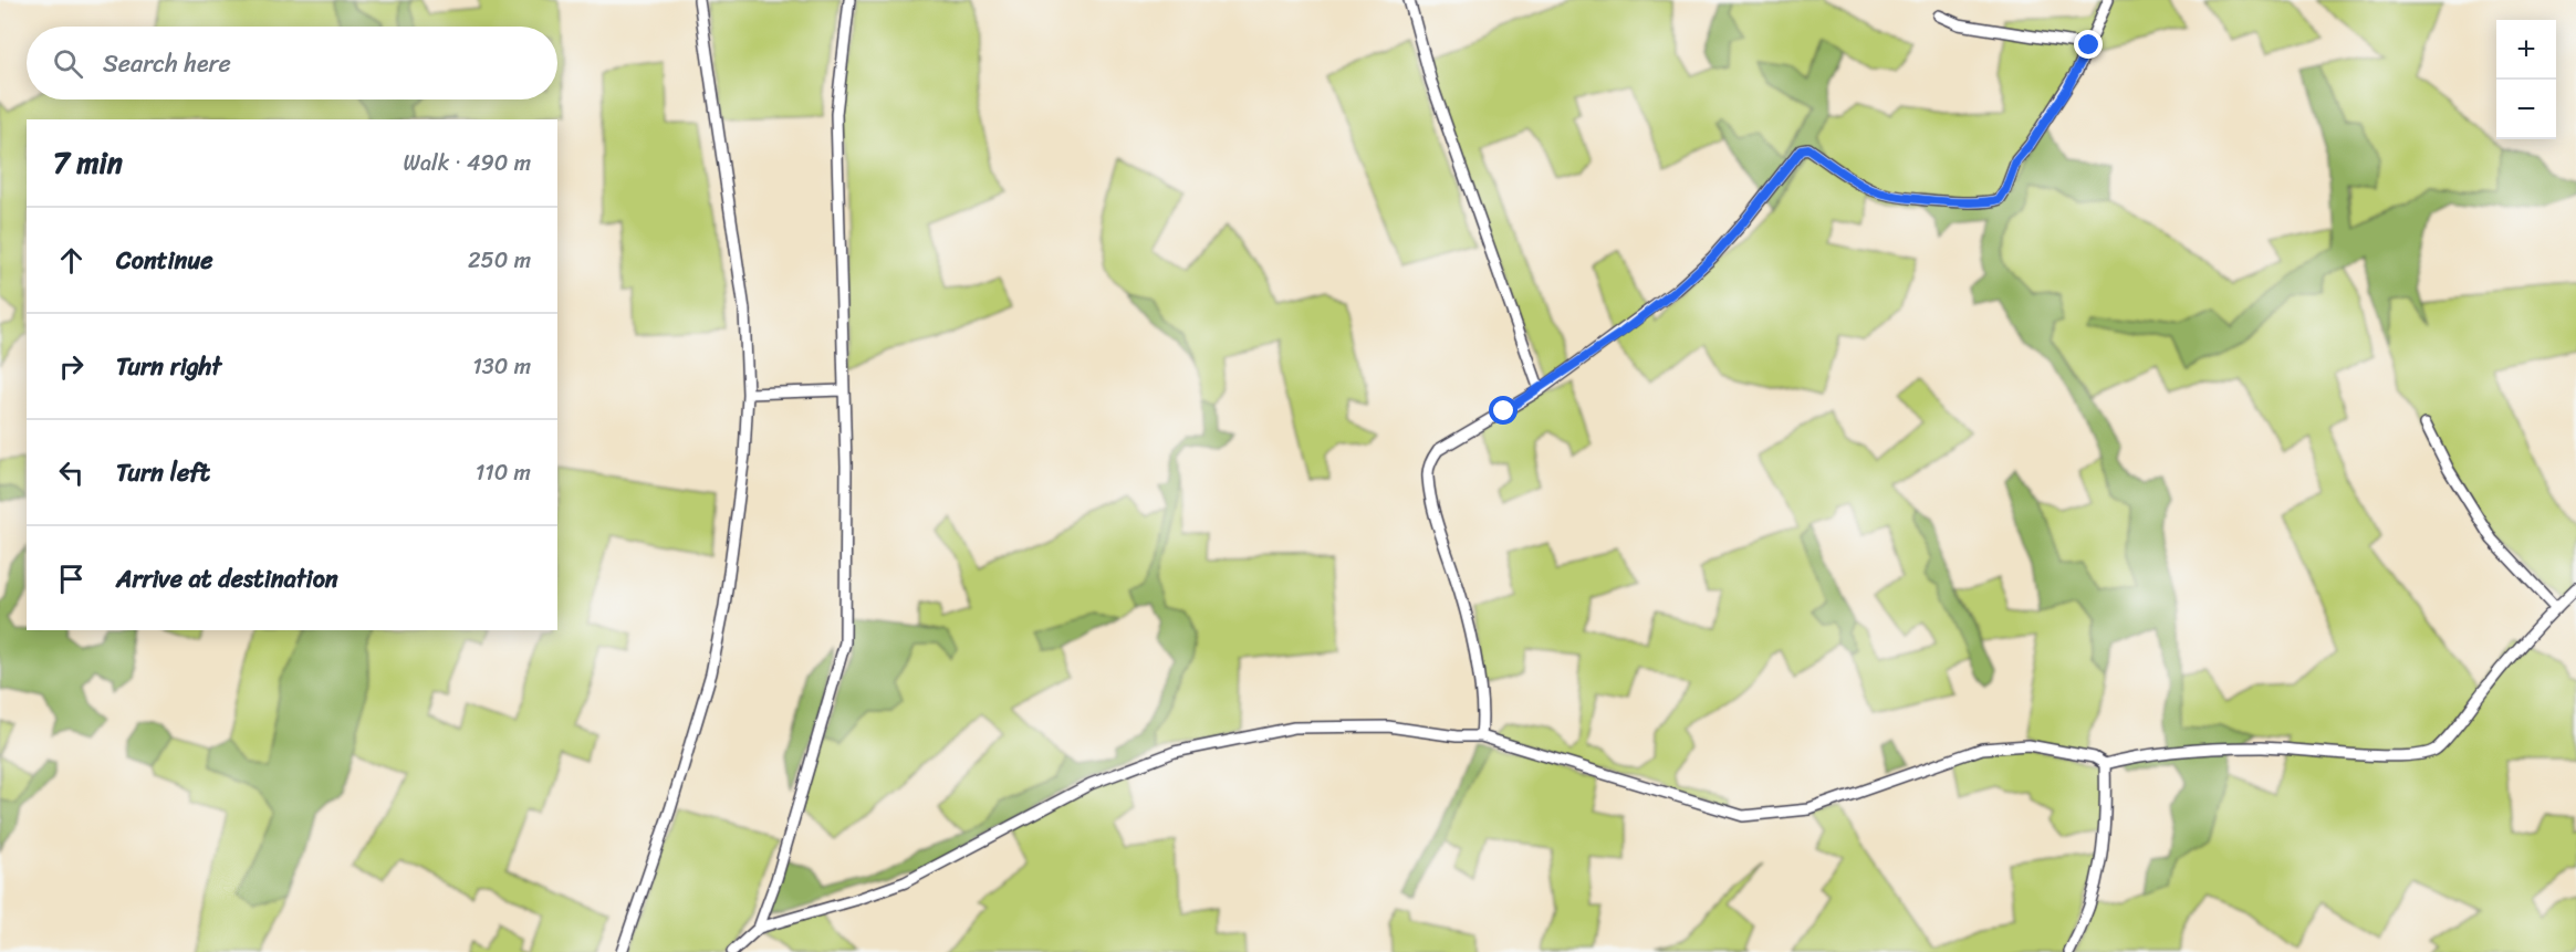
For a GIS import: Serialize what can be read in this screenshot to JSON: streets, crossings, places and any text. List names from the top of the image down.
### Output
{
  "page": {
    "map_buttons": ["+", "−"],
    "search": "Search here",
    "heading": ["7 min", "Walk · 490 m"],
    "list": [
      ["Continue", "250 m"],
      ["Turn right", "130 m"],
      ["Turn left", "110 m"],
      "Arrive at destination"
    ]
  }
}
